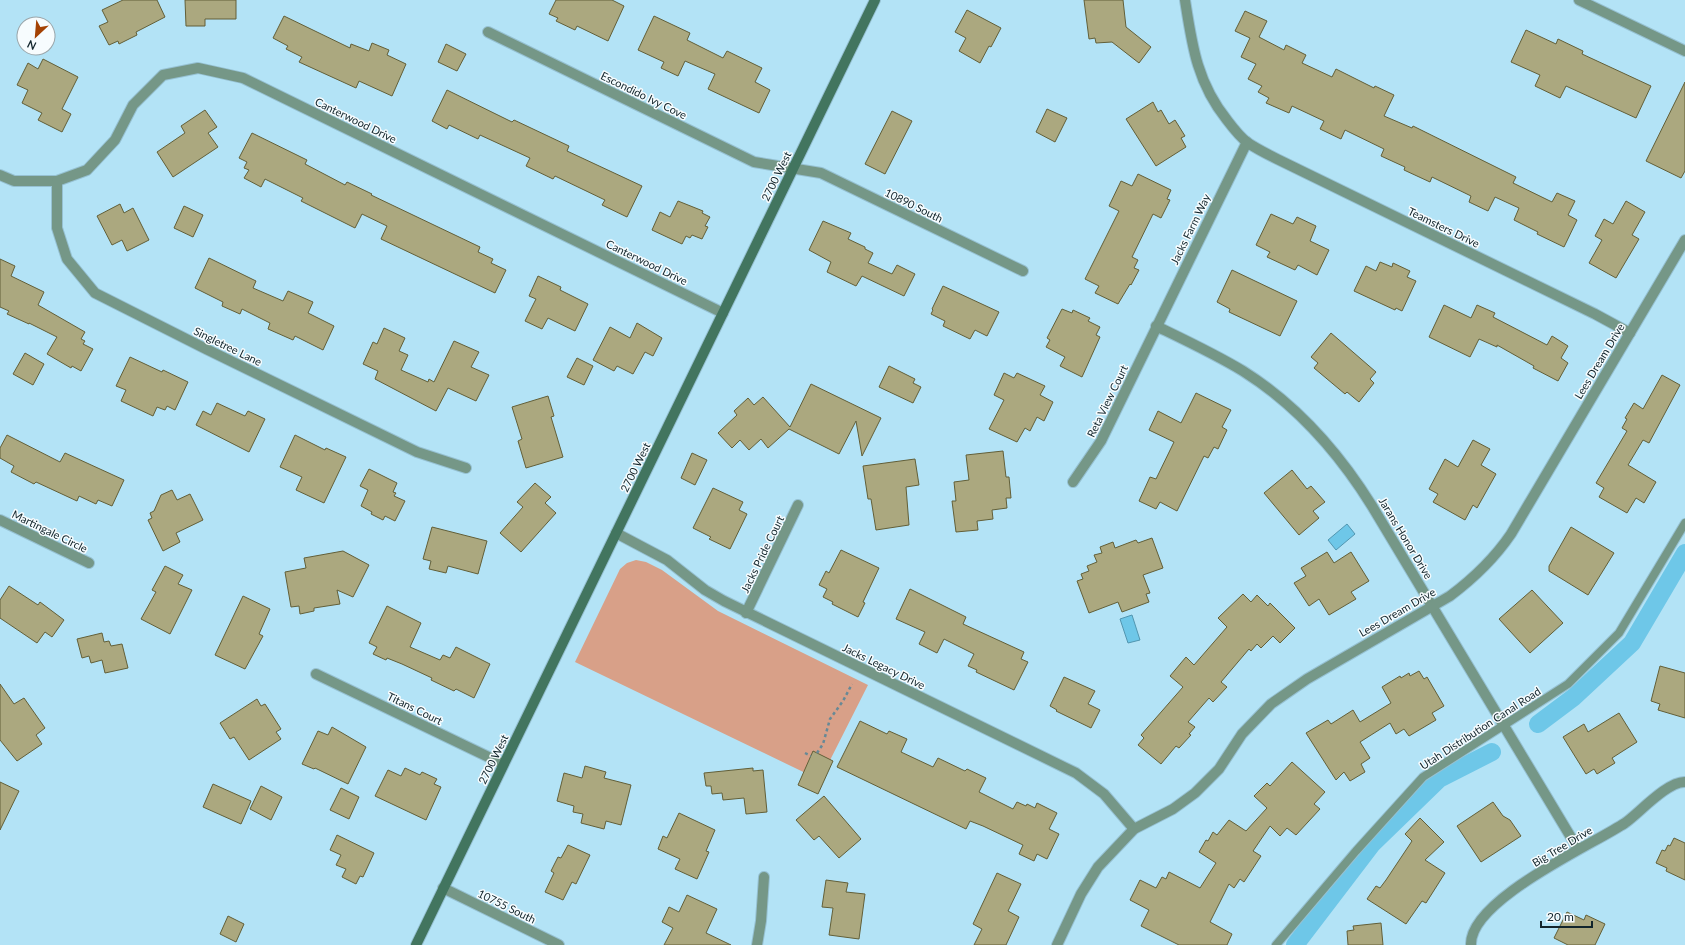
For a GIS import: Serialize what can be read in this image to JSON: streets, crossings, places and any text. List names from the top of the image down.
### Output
{
  "streets": {
    "main road": ["2700 West"],
    "street": [
      "Escondido Ivy Cove",
      "Canterwood Drive",
      "10890 South",
      "Teamsters Drive",
      "Jacks Farm Way",
      "Singletree Lane",
      "Lees Dream Drive",
      "Reta View Court",
      "Martingale Circle",
      "Jarans Honor Drive",
      "Jacks Pride Court",
      "Jacks Legacy Drive",
      "Titans Court",
      "Big Tree Drive",
      "10755 South"
    ],
    "lane": ["Utah Distribution Canal Road"]
  },
  "crossings": [
    ["Escondido Ivy Cove", "2700 West"],
    ["Escondido Ivy Cove", "10890 South"],
    ["Canterwood Drive", "2700 West"],
    ["Canterwood Drive", "Singletree Lane"],
    ["2700 West", "10890 South"],
    ["2700 West", "Jacks Legacy Drive"],
    ["2700 West", "Titans Court"],
    ["2700 West", "10755 South"],
    ["Teamsters Drive", "Jacks Farm Way"],
    ["Teamsters Drive", "Lees Dream Drive"],
    ["Jacks Farm Way", "Reta View Court"],
    ["Jacks Farm Way", "Jarans Honor Drive"],
    ["Lees Dream Drive", "Jarans Honor Drive"],
    ["Lees Dream Drive", "Jacks Legacy Drive"],
    ["Reta View Court", "Jarans Honor Drive"],
    ["Jarans Honor Drive", "Utah Distribution Canal Road"],
    ["Jarans Honor Drive", "Big Tree Drive"],
    ["Jacks Pride Court", "Jacks Legacy Drive"]
  ],
  "scale_bar": "20 m",
  "north": "bottom left"
}
